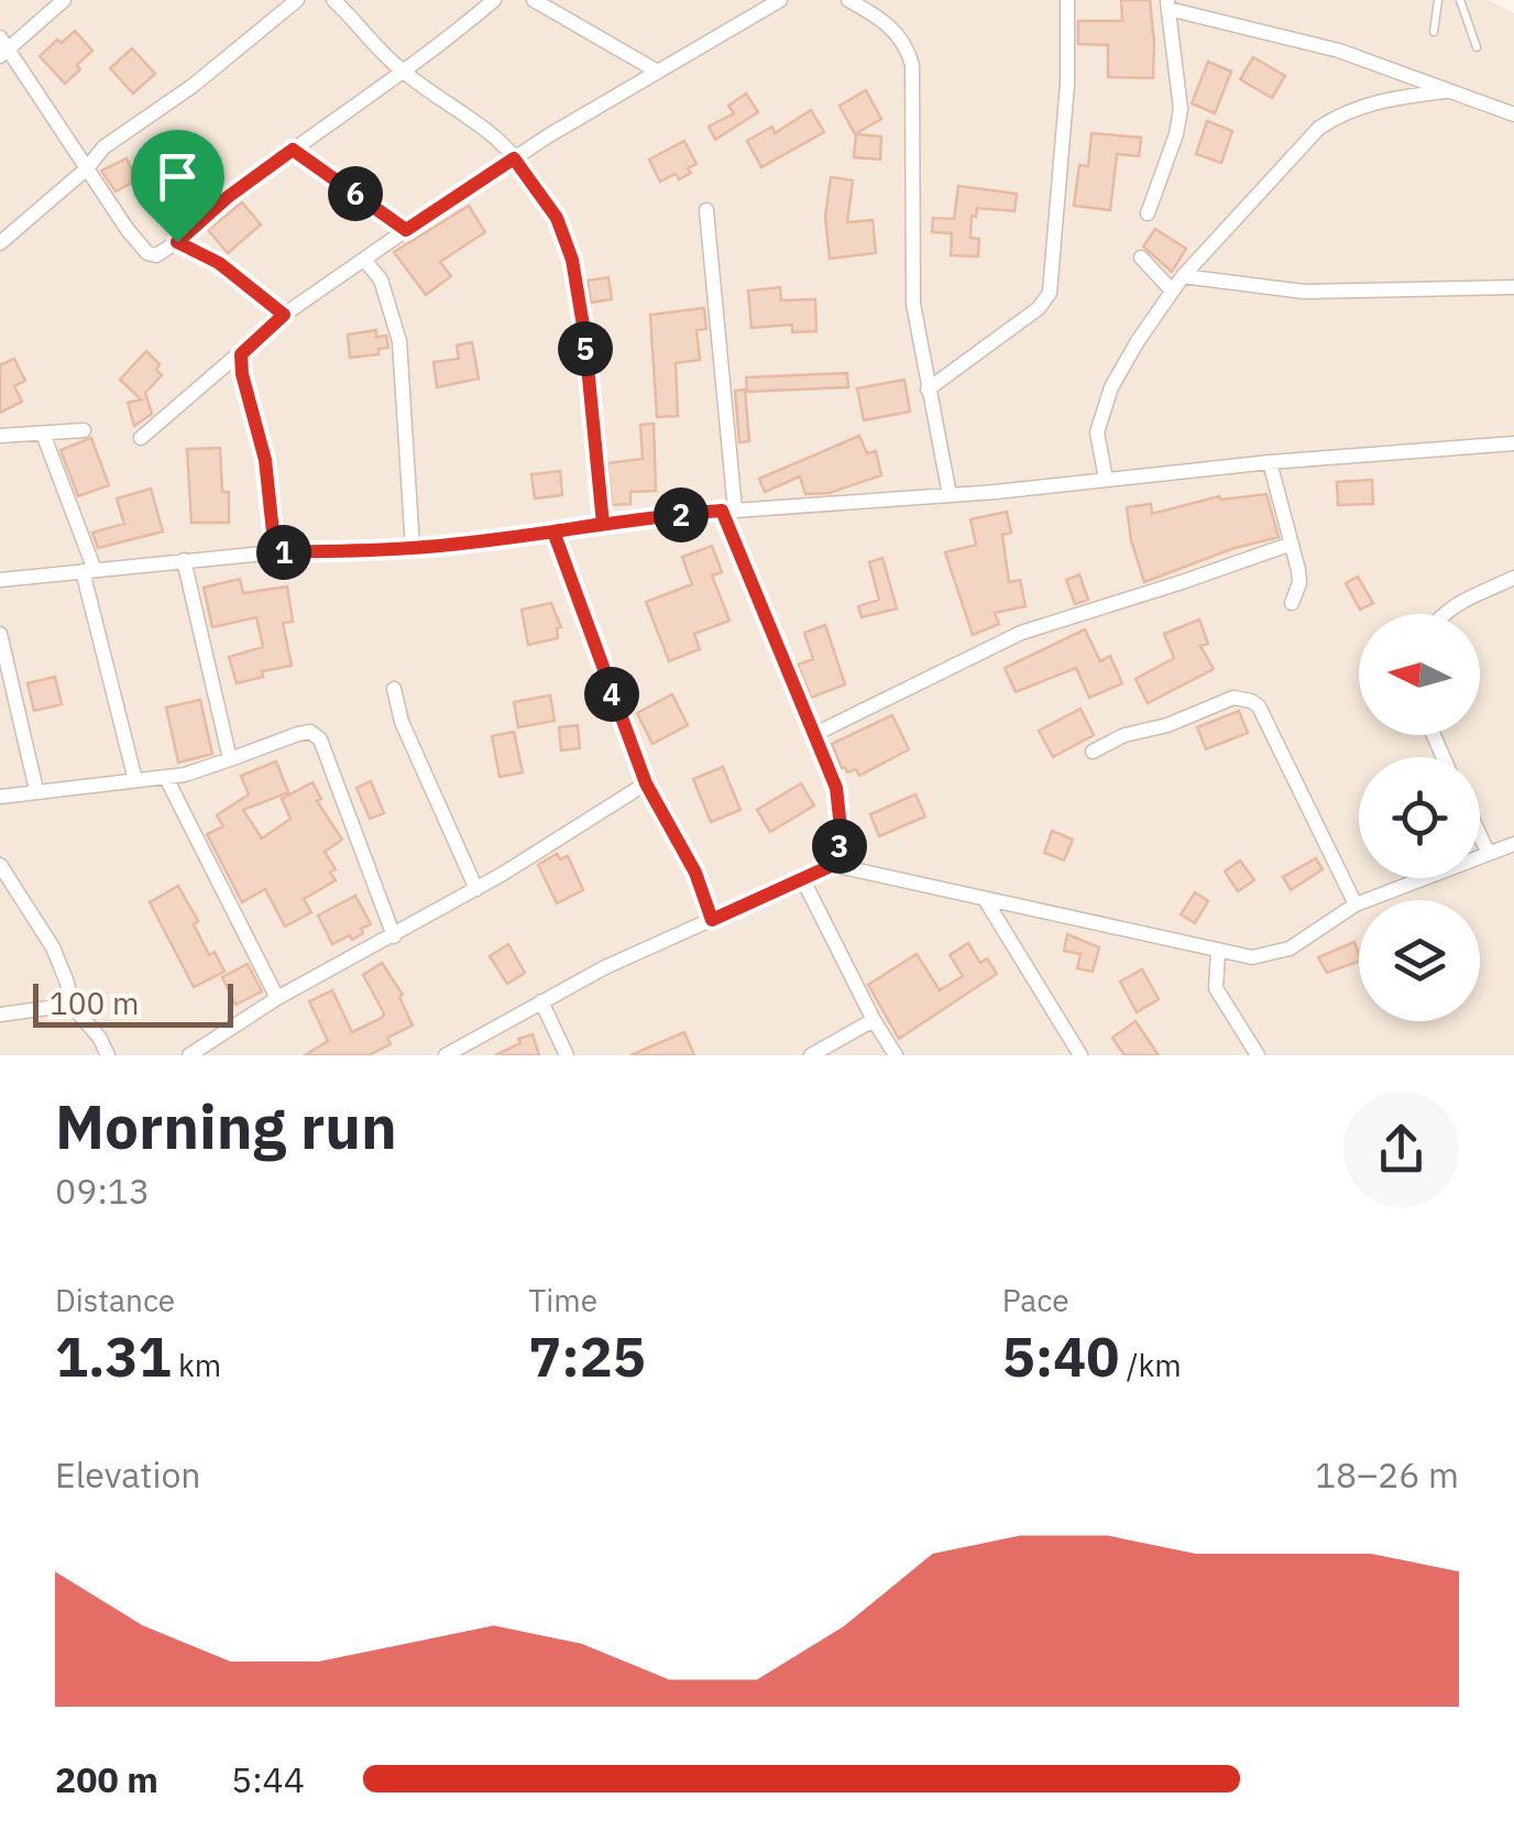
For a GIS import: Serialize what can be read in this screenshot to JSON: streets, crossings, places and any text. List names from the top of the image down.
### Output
{
  "scale_bar": "100 m",
  "north": "left",
  "page": {
    "pins": [
      "6",
      "5",
      "2",
      "1",
      "4",
      "3"
    ],
    "scale": "100 m",
    "heading": ["Morning run", "09:13"],
    "stats": [
      ["Distance", "1.31 km"],
      ["Time", "7:25"],
      ["Pace", "5:40 /km"]
    ],
    "chart": ["Elevation", "18–26 m"],
    "list": [
      {
        "name": "200 m",
        "note": "5:44"
      }
    ]
  }
}
